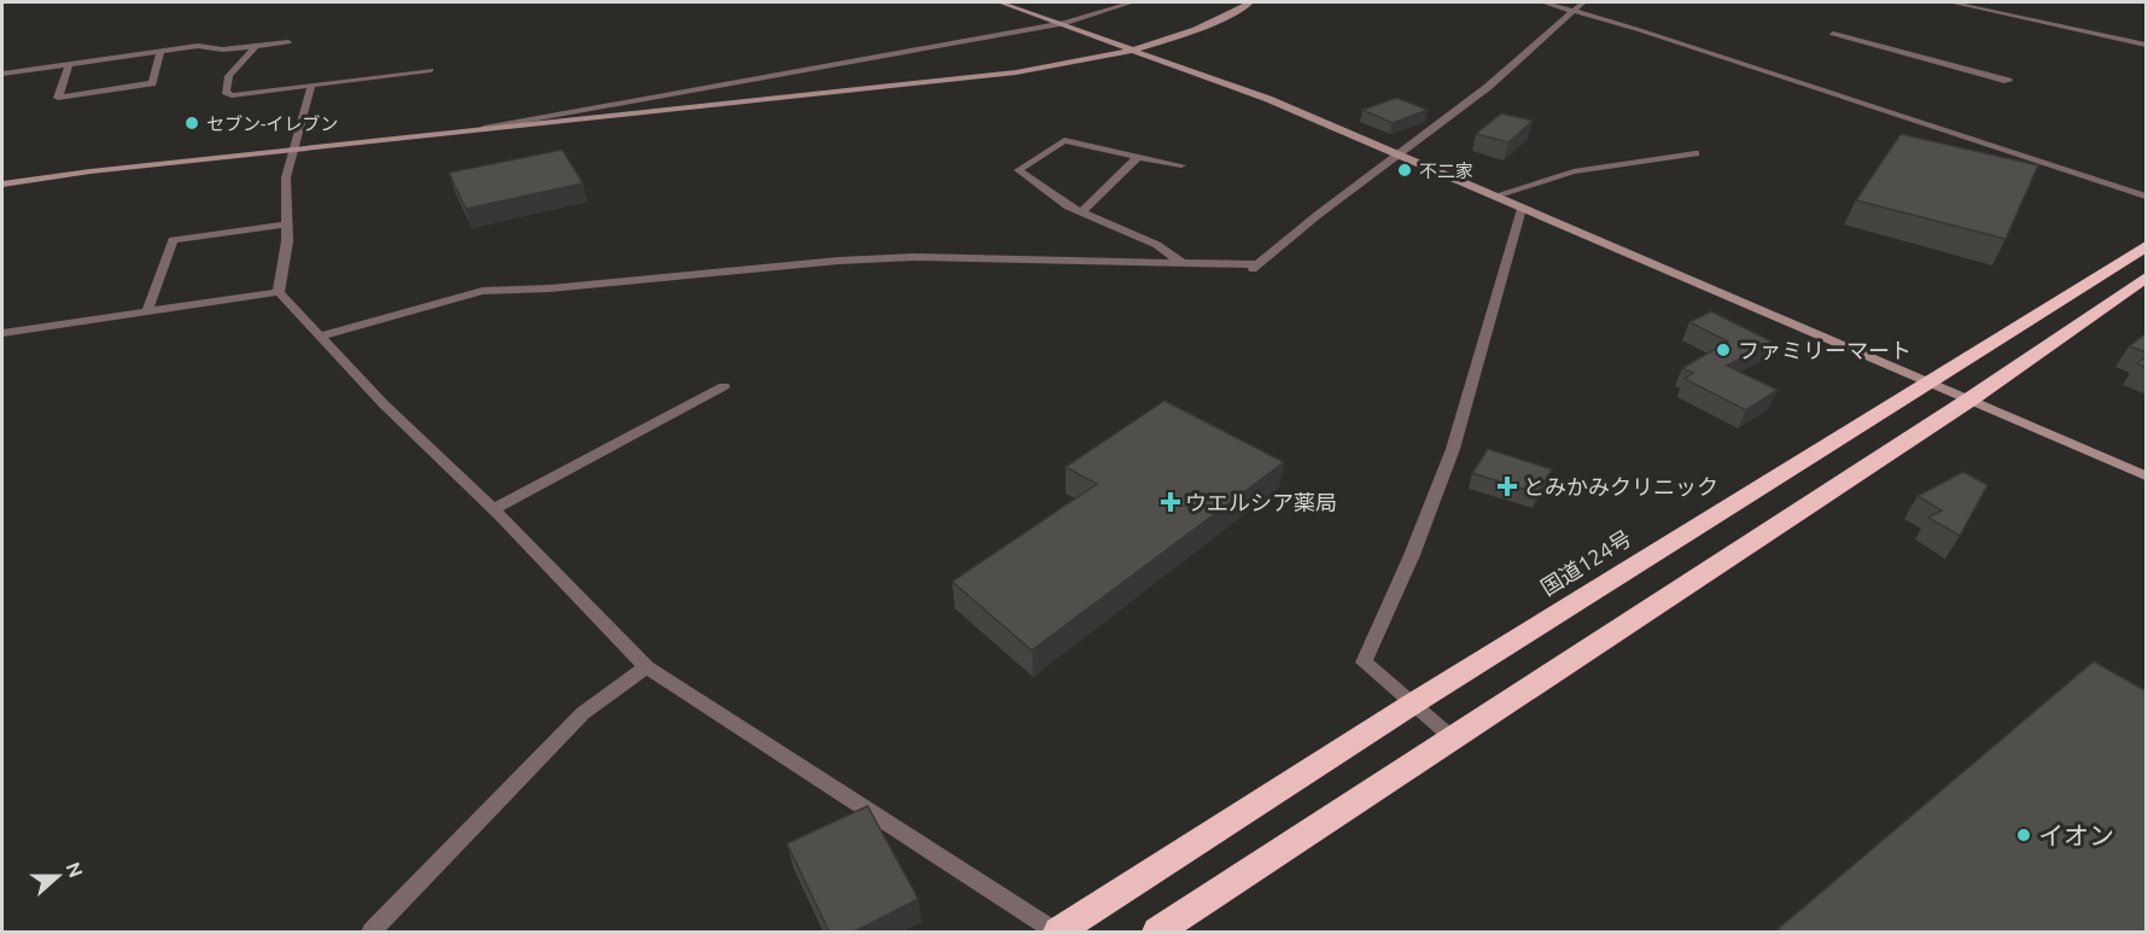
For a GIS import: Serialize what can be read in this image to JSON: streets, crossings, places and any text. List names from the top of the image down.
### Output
{
  "streets": {
    "highway": ["国道124号"]
  },
  "places": {
    "other": [
      "セブン-イレブン",
      "不二家",
      "ファミリーマート",
      "イオン"
    ],
    "health": ["とみかみクリニック", "ウエルシア薬局"]
  },
  "north": "right"
}
